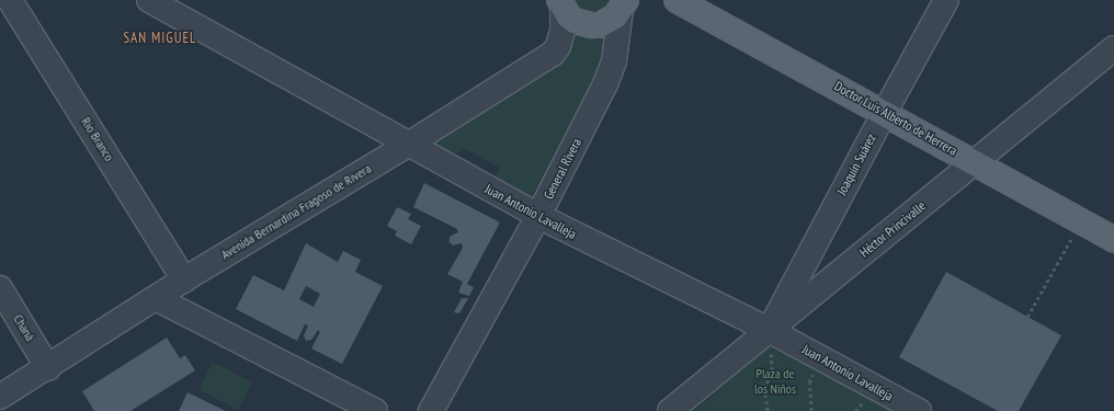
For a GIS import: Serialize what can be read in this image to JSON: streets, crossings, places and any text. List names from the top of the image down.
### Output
{
  "streets": {
    "main road": ["Doctor Luis Alberto de Herrera"],
    "street": [
      "Río Branco",
      "Joaquín Suárez",
      "General Rivera",
      "Avenida Bernardina Fragoso de Rivera",
      "Juan Antonio Lavalleja",
      "Héctor Princivalle",
      "Chaná"
    ]
  },
  "crossings": [
    ["Doctor Luis Alberto de Herrera", "Joaquín Suárez"],
    ["Doctor Luis Alberto de Herrera", "Héctor Princivalle"],
    ["Río Branco", "Avenida Bernardina Fragoso de Rivera"],
    ["Joaquín Suárez", "Juan Antonio Lavalleja"],
    ["Joaquín Suárez", "Héctor Princivalle"],
    ["General Rivera", "Juan Antonio Lavalleja"],
    ["Avenida Bernardina Fragoso de Rivera", "Juan Antonio Lavalleja"],
    ["Avenida Bernardina Fragoso de Rivera", "Chaná"],
    ["Juan Antonio Lavalleja", "Héctor Princivalle"]
  ],
  "districts": ["SAN MIGUEL"],
  "parks": ["Plaza de los Niños"]
}
